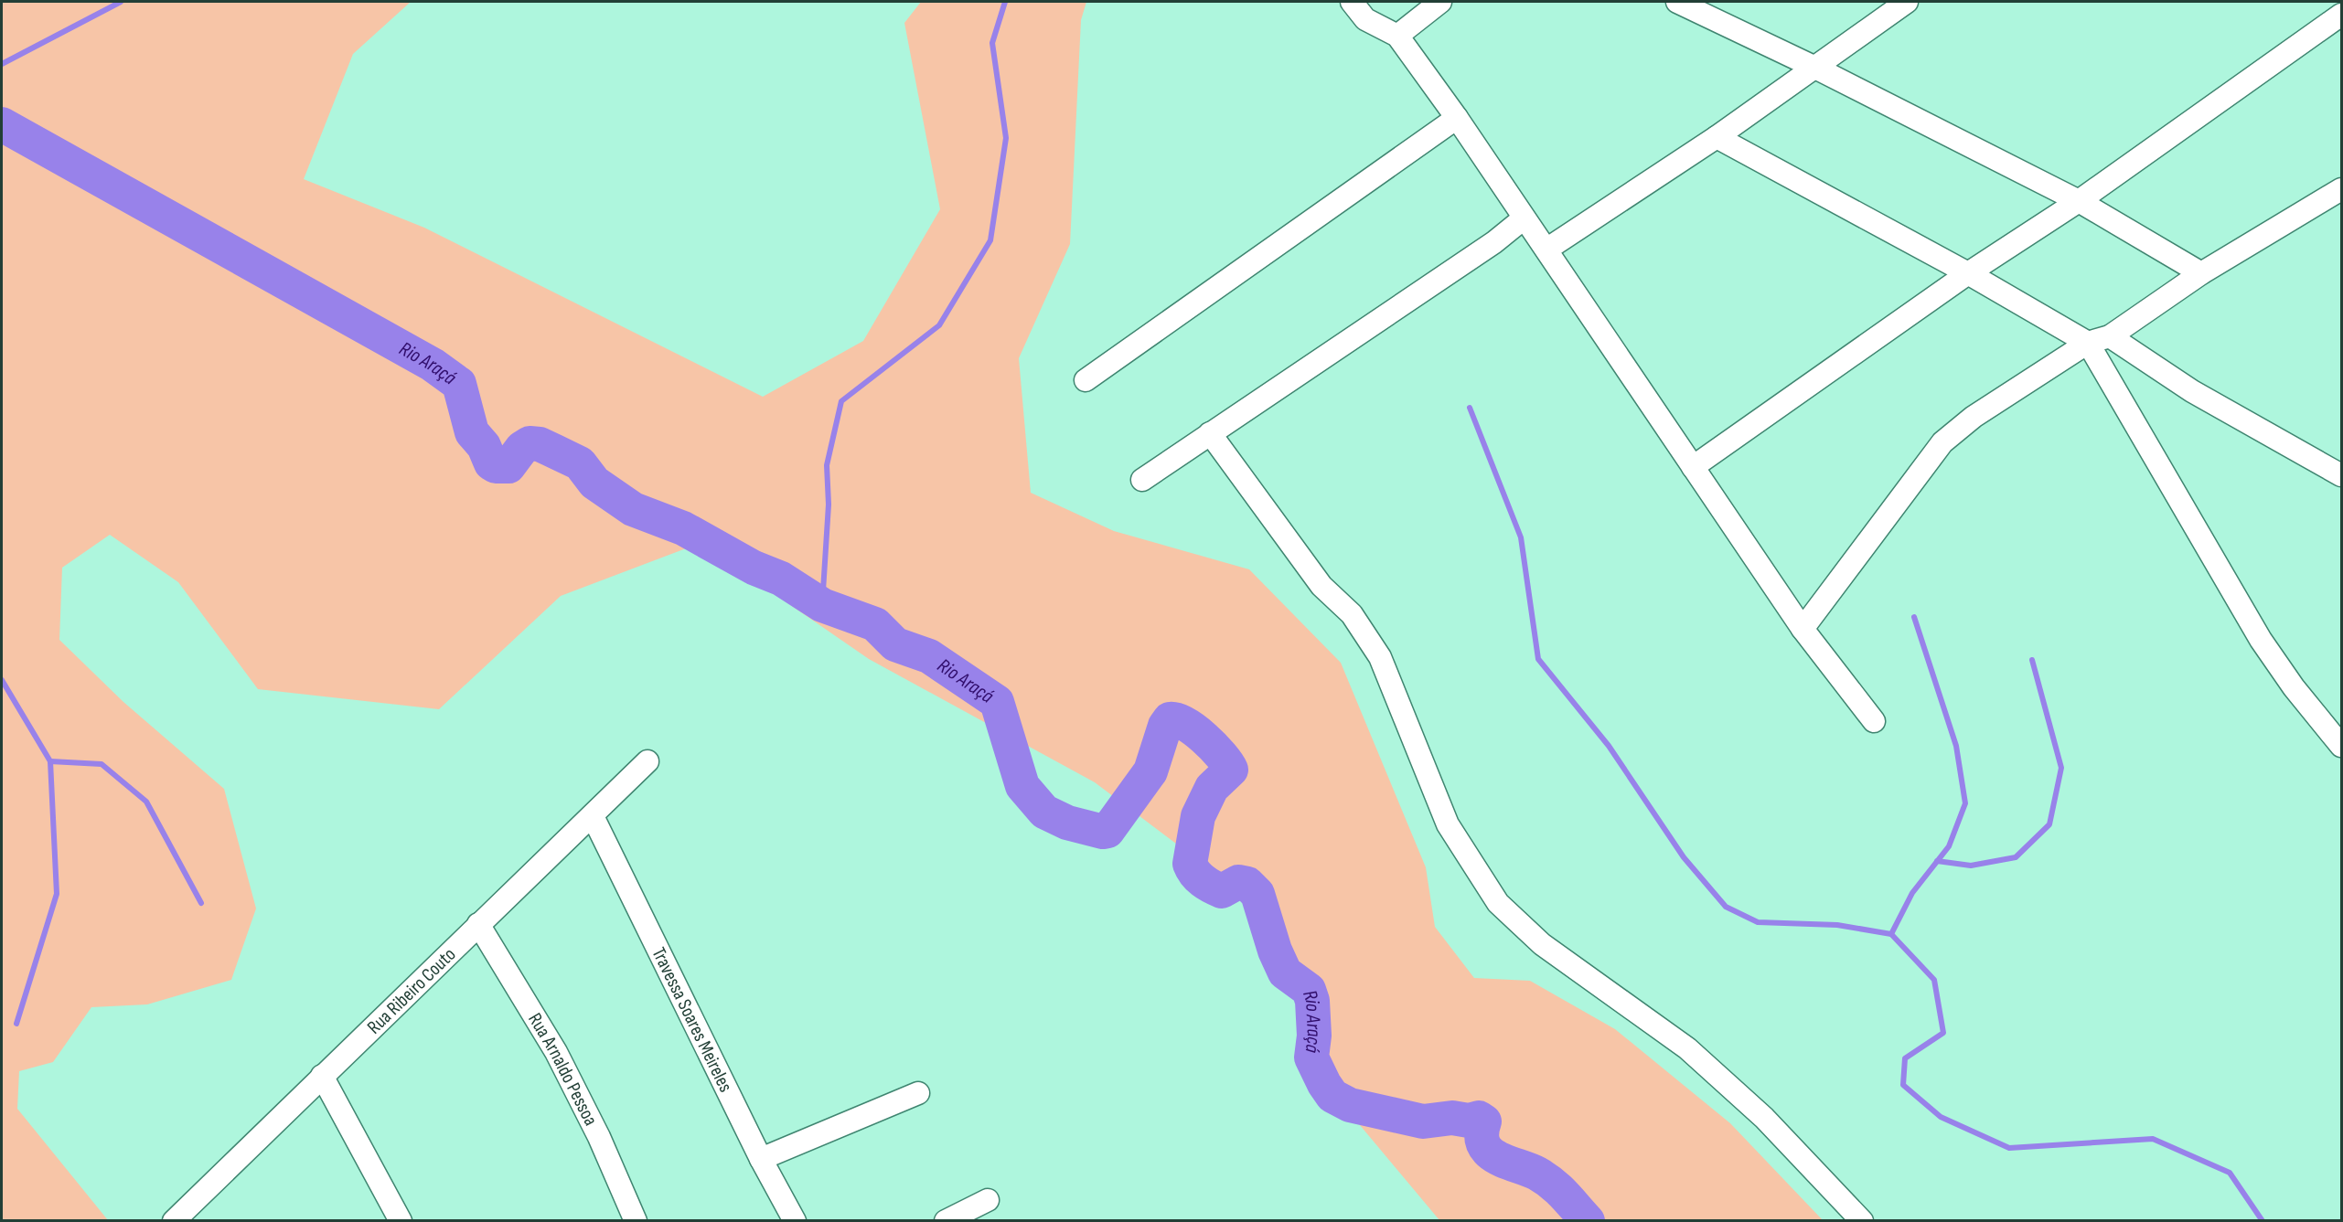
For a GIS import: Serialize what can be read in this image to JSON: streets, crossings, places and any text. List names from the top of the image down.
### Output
{
  "streets": {
    "street": ["Rua Ribeiro Couto", "Travessa Soares Meireles", "Rua Arnaldo Pessoa"]
  },
  "crossings": [
    ["Rua Ribeiro Couto", "Travessa Soares Meireles"],
    ["Rua Ribeiro Couto", "Rua Arnaldo Pessoa"]
  ],
  "water": ["Rio Araçá"]
}
